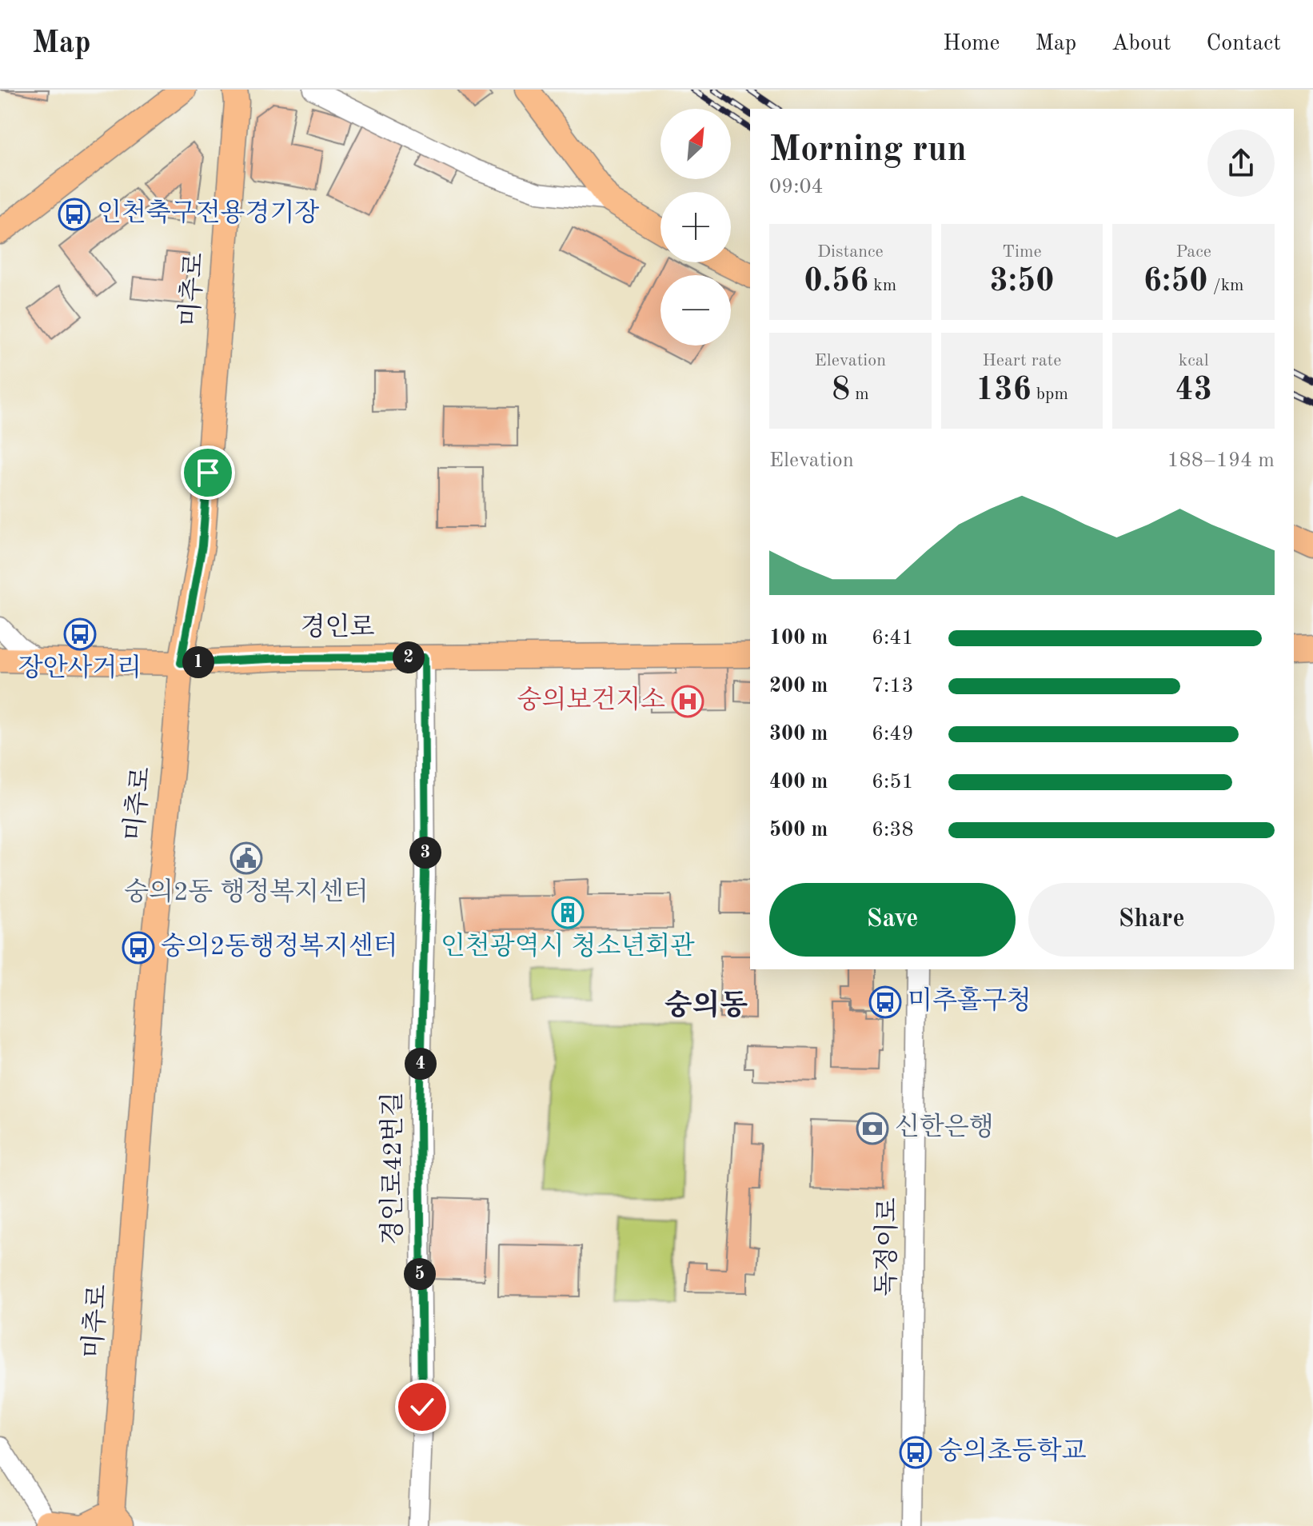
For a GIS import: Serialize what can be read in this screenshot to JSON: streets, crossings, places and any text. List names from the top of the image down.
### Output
{
  "streets": {
    "main road": ["미추로", "경인로"],
    "street": ["경인로42번길", "독정이로"]
  },
  "crossings": [
    ["미추로", "경인로"],
    ["경인로", "경인로42번길"]
  ],
  "districts": ["숭의동"],
  "places": {
    "bus stop": [
      "인천축구전용경기장",
      "장안사거리",
      "숭의2동행정복지센터",
      "미추홀구청",
      "숭의초등학교"
    ],
    "hospital": ["숭의보건지소"],
    "public building": ["숭의2동 행정복지센터"],
    "building": ["인천광역시 청소년회관"],
    "bank": ["신한은행"]
  },
  "north": "top right",
  "page": {
    "header": "Map",
    "nav": [
      "Home",
      "Map",
      "About",
      "Contact"
    ],
    "map_buttons": ["+", "−"],
    "heading": ["Morning run", "09:04"],
    "stats": [
      ["Distance", "0.56 km"],
      ["Time", "3:50"],
      ["Pace", "6:50 /km"],
      ["Elevation", "8 m"],
      ["Heart rate", "136 bpm"],
      ["kcal", "43"]
    ],
    "chart": ["Elevation", "188–194 m"],
    "list": [
      {
        "name": "100 m",
        "note": "6:41"
      },
      {
        "name": "200 m",
        "note": "7:13"
      },
      {
        "name": "300 m",
        "note": "6:49"
      },
      {
        "name": "400 m",
        "note": "6:51"
      },
      {
        "name": "500 m",
        "note": "6:38"
      }
    ],
    "pins": [
      "2",
      "1",
      "3",
      "4",
      "5"
    ],
    "buttons": ["Save", "Share"]
  }
}
